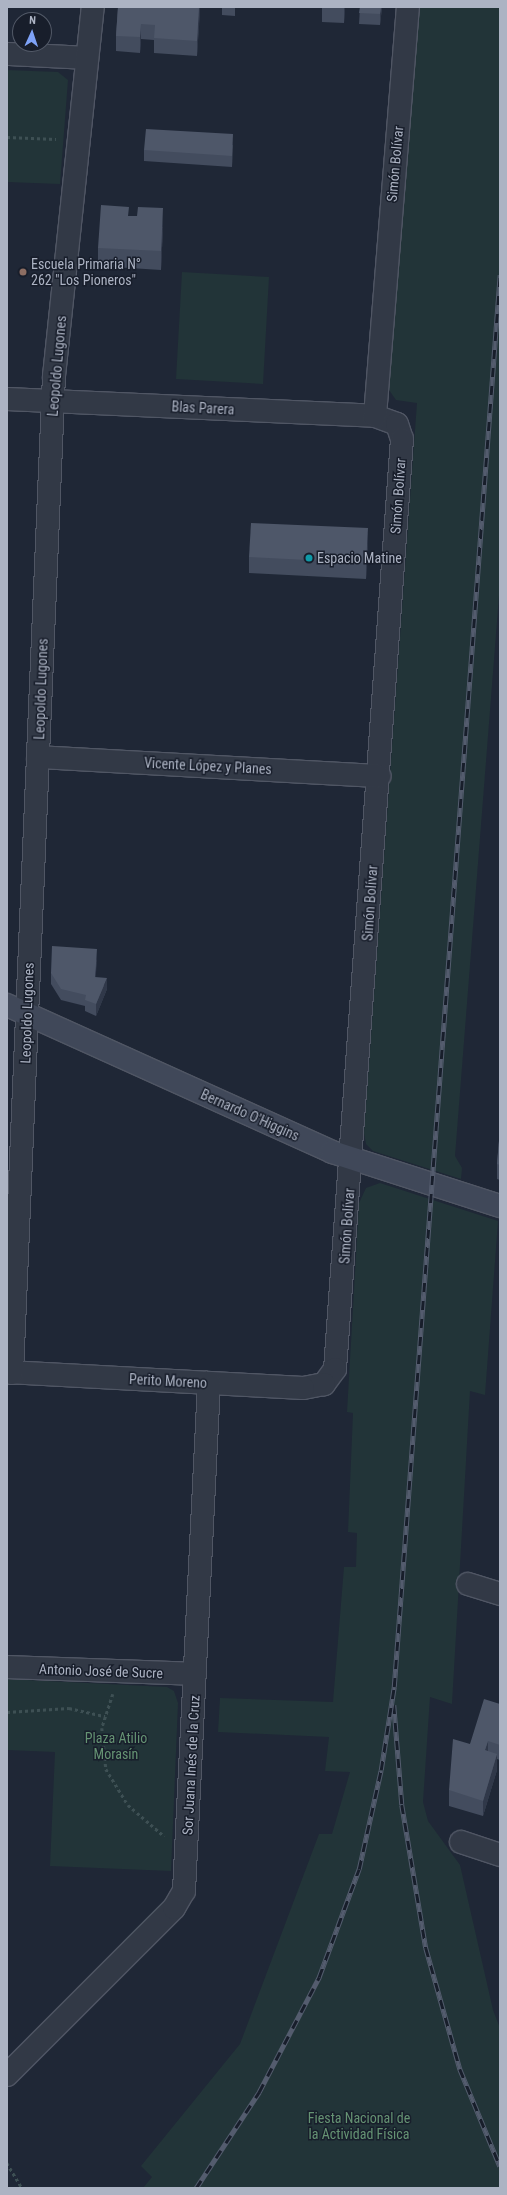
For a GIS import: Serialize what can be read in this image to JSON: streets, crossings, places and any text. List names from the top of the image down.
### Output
{
  "streets": {
    "main road": ["Bernardo O'Higgins"],
    "street": [
      "Simón Bolívar",
      "Leopoldo Lugones",
      "Blas Parera",
      "Vicente López y Planes",
      "Perito Moreno",
      "Antonio José de Sucre",
      "Sor Juana Inés de la Cruz"
    ]
  },
  "crossings": [
    ["Simón Bolívar", "Blas Parera"],
    ["Simón Bolívar", "Vicente López y Planes"],
    ["Simón Bolívar", "Bernardo O'Higgins"],
    ["Simón Bolívar", "Perito Moreno"],
    ["Leopoldo Lugones", "Blas Parera"],
    ["Leopoldo Lugones", "Vicente López y Planes"],
    ["Leopoldo Lugones", "Bernardo O'Higgins"],
    ["Leopoldo Lugones", "Perito Moreno"],
    ["Perito Moreno", "Sor Juana Inés de la Cruz"],
    ["Antonio José de Sucre", "Sor Juana Inés de la Cruz"]
  ],
  "parks": ["Plaza Atilio Morasín", "Fiesta Nacional de la Actividad Física"],
  "places": ["Escuela Primaria N° 262 \"Los Pioneros\"", "Espacio Matine"],
  "north": "top"
}
